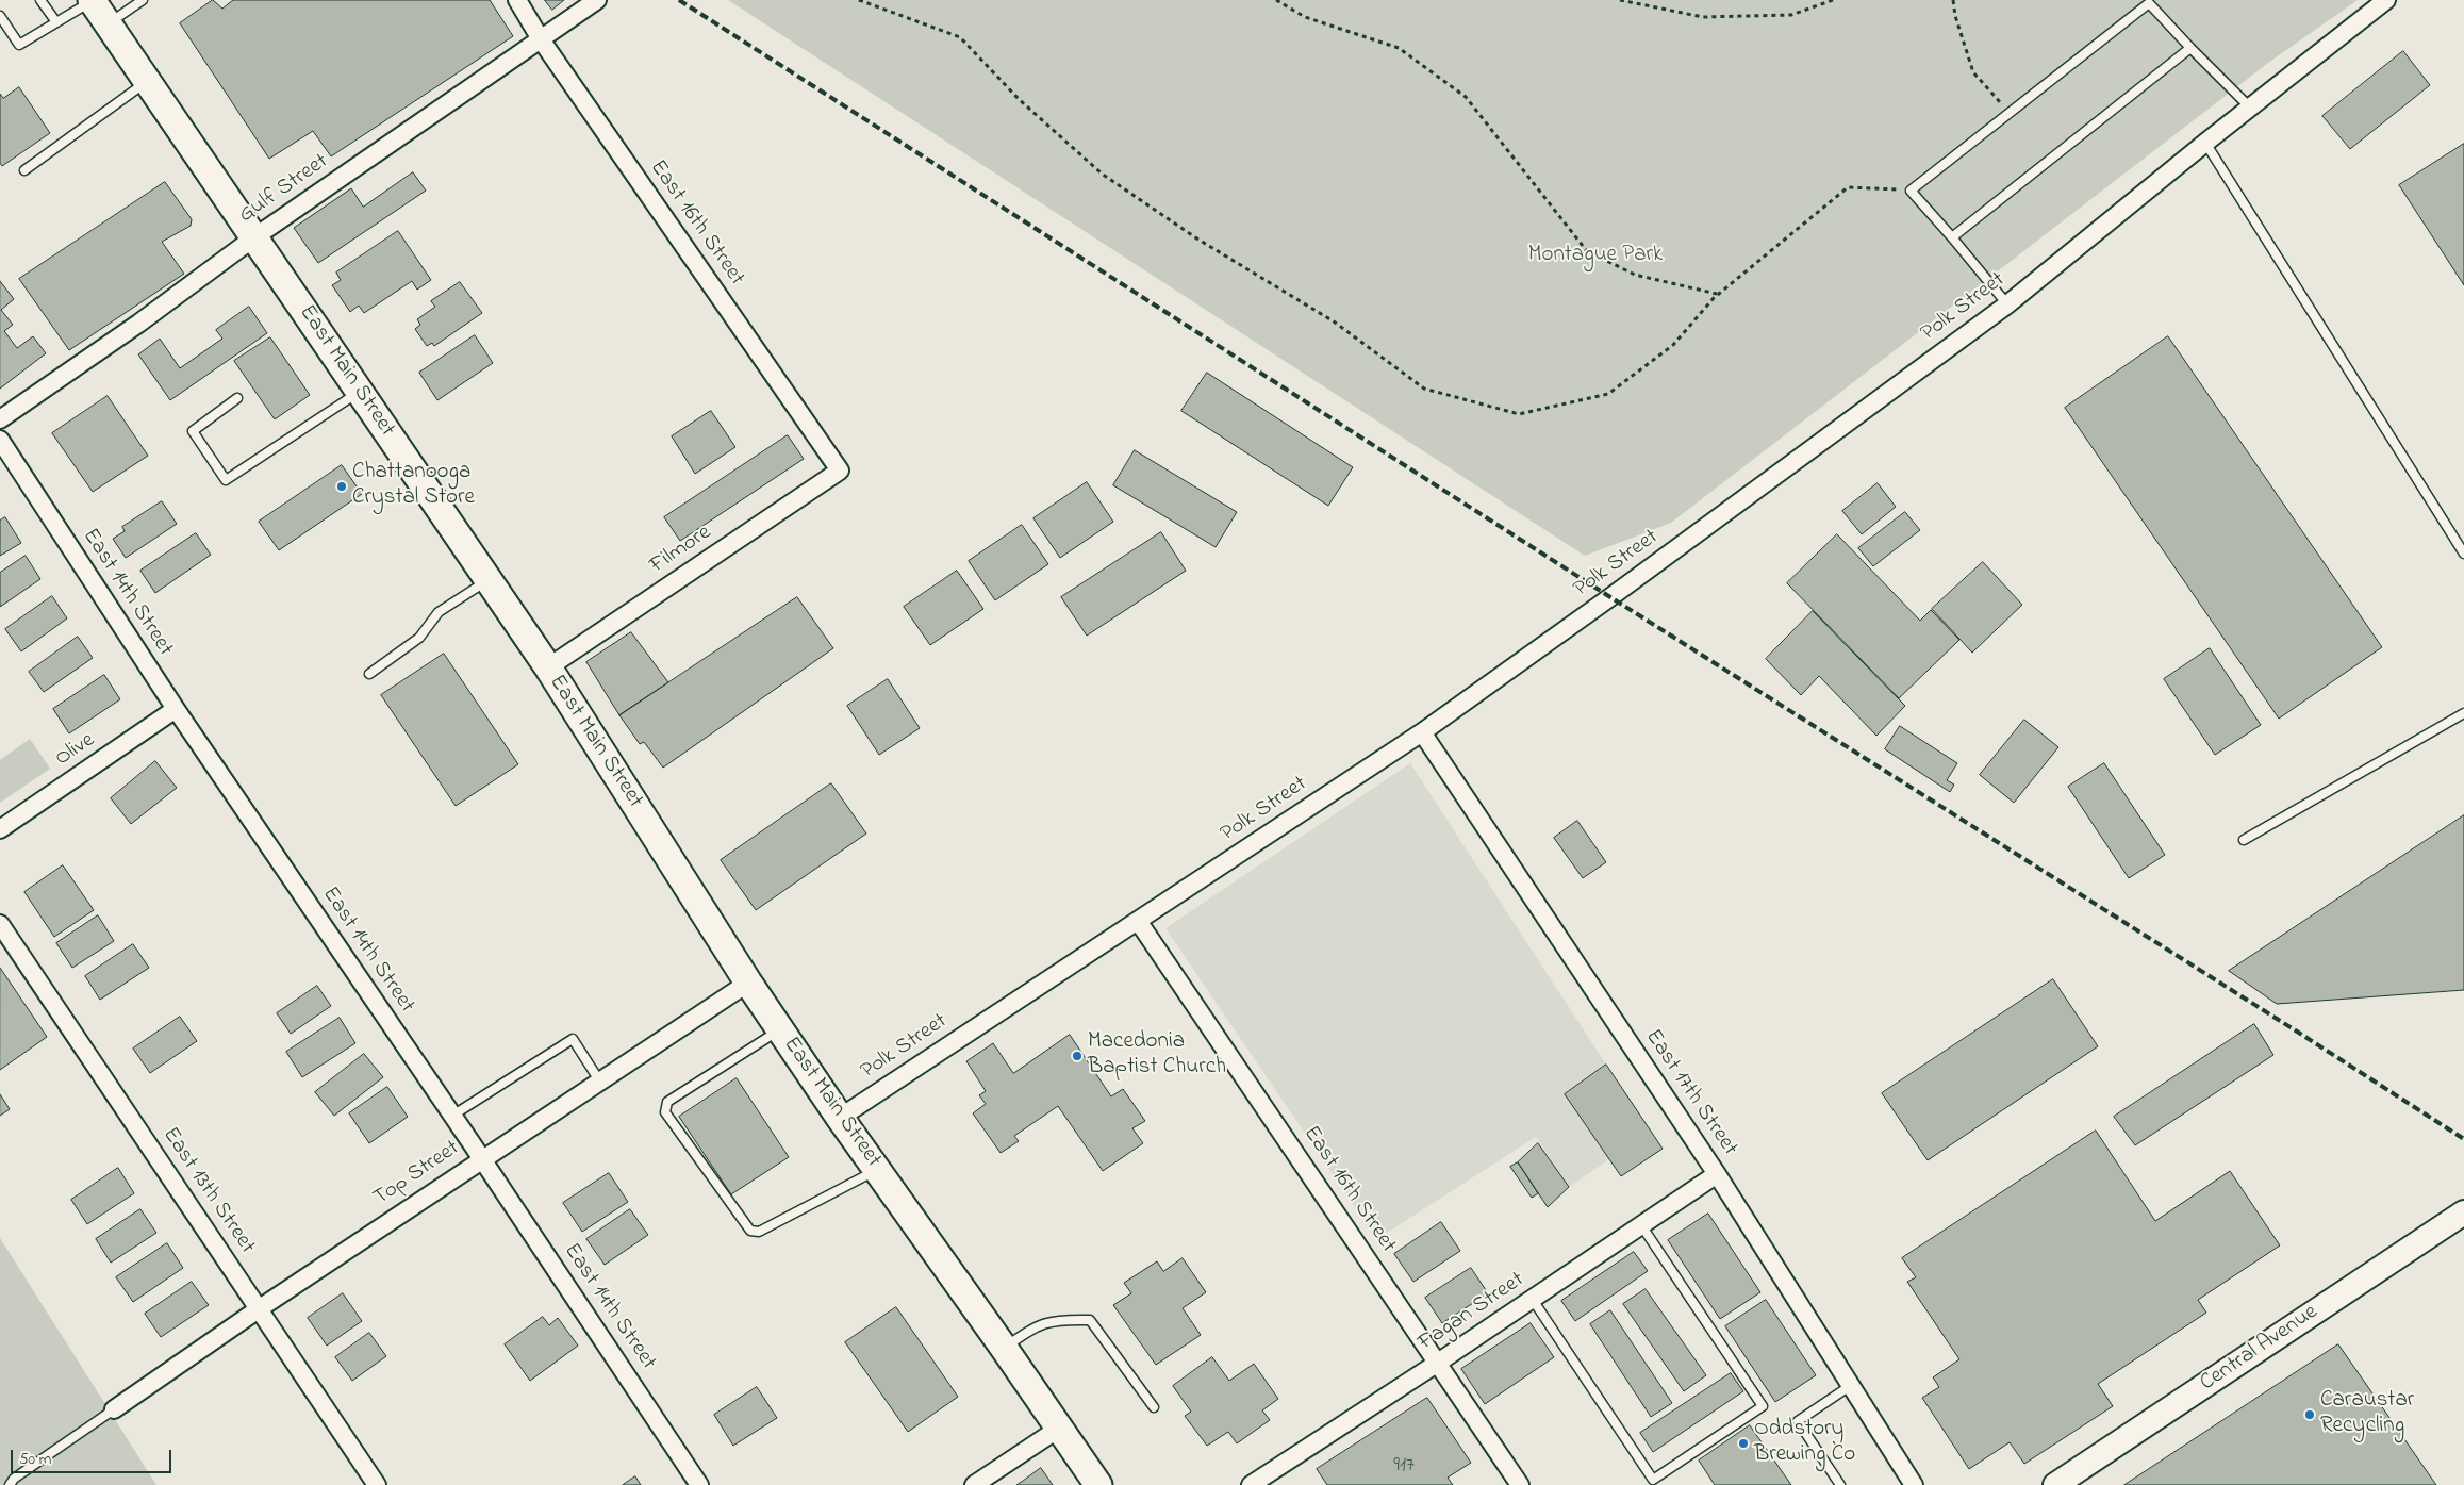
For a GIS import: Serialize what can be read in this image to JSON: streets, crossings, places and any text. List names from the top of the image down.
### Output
{
  "streets": {
    "main road": ["East Main Street", "Central Avenue"],
    "street": [
      "Gulf Street",
      "East 16th Street",
      "Polk Street",
      "Filmore",
      "East 14th Street",
      "Olive",
      "East 17th Street",
      "Top Street",
      "East 13th Street",
      "Fagan Street"
    ]
  },
  "crossings": [
    ["Gulf Street", "East 16th Street"],
    ["Gulf Street", "East Main Street"],
    ["East 16th Street", "Polk Street"],
    ["East 16th Street", "Filmore"],
    ["East 16th Street", "Fagan Street"],
    ["Polk Street", "East Main Street"],
    ["Polk Street", "East 17th Street"],
    ["East Main Street", "Filmore"],
    ["East Main Street", "Top Street"],
    ["East 14th Street", "Olive"],
    ["East 14th Street", "Top Street"],
    ["East 17th Street", "Fagan Street"],
    ["Top Street", "East 13th Street"]
  ],
  "parks": ["Montague Park"],
  "places": [
    "Chattanooga Crystal Store",
    "Macedonia Baptist Church",
    "Caraustar Recycling",
    "Oddstory Brewing Co"
  ],
  "house_numbers": ["917"],
  "scale_bar": "50 m"
}
